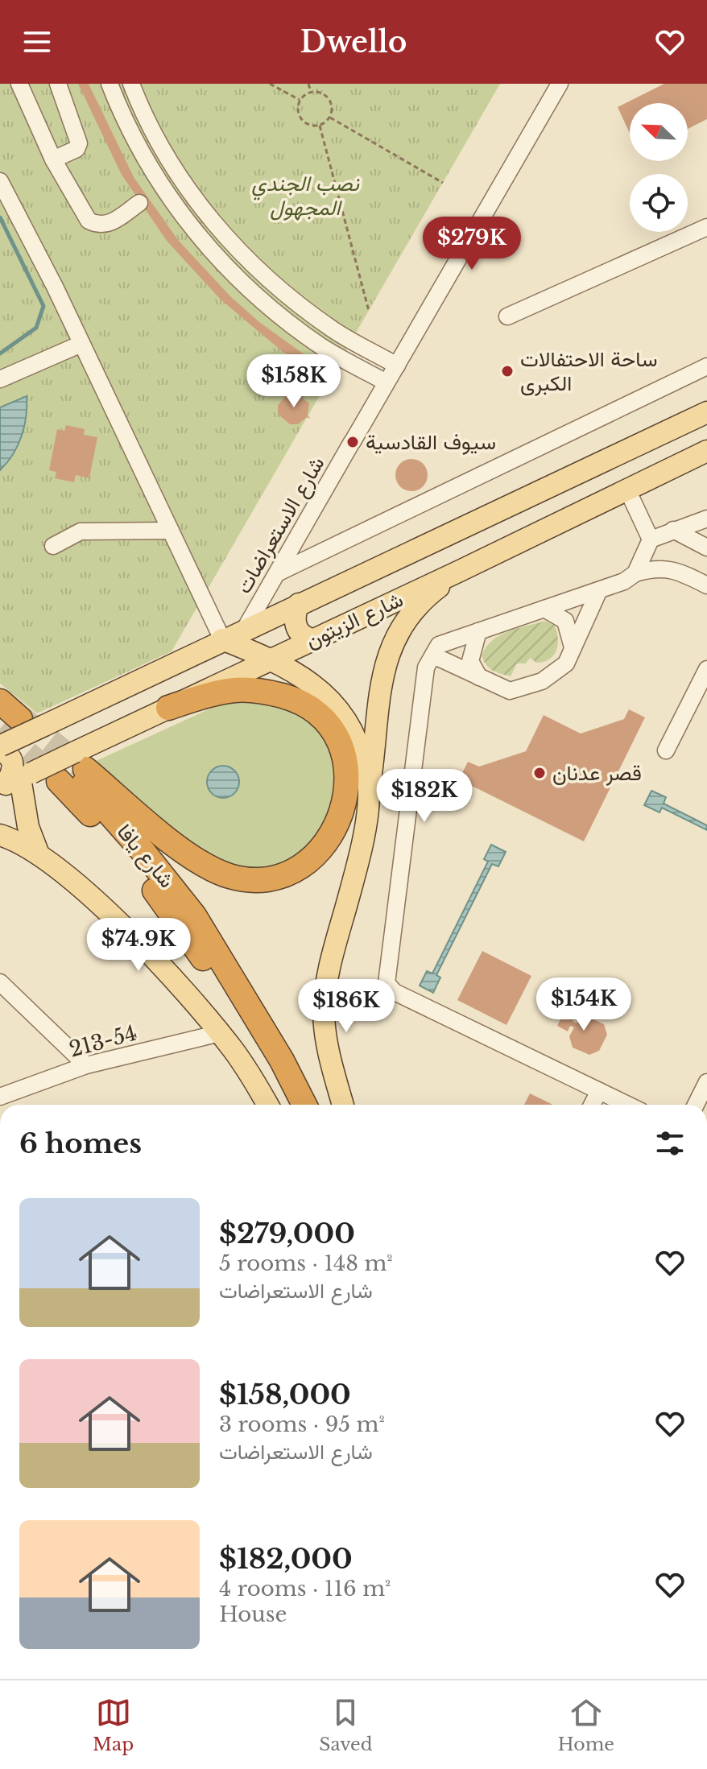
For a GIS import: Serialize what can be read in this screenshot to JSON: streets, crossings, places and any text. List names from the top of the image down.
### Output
{
  "streets": {
    "highway": ["شارع يافا"],
    "main road": ["شارع الزيتون"],
    "street": ["شارع الاستعراضات", "213-54"]
  },
  "crossings": [
    ["شارع الاستعراضات", "شارع الزيتون"],
    ["شارع الزيتون", "شارع يافا"]
  ],
  "parks": ["نصب الجندي المجهول"],
  "places": ["ساحة الاحتفالات الكبرى", "سيوف القادسية", "قصر عدنان"],
  "north": "top left",
  "page": {
    "header": "Dwello",
    "price": [
      "$279K",
      "$158K",
      "$182K",
      "$74.9K",
      "$154K",
      "$186K"
    ],
    "heading": "6 homes",
    "list": [
      {
        "name": "$279,000",
        "note": "5 rooms · 148 m² · شارع الاستعراضات"
      },
      {
        "name": "$158,000",
        "note": "3 rooms · 95 m² · شارع الاستعراضات"
      },
      {
        "name": "$182,000",
        "note": "4 rooms · 116 m² · House"
      }
    ],
    "tabs": ["Map", "Saved", "Home"]
  }
}
